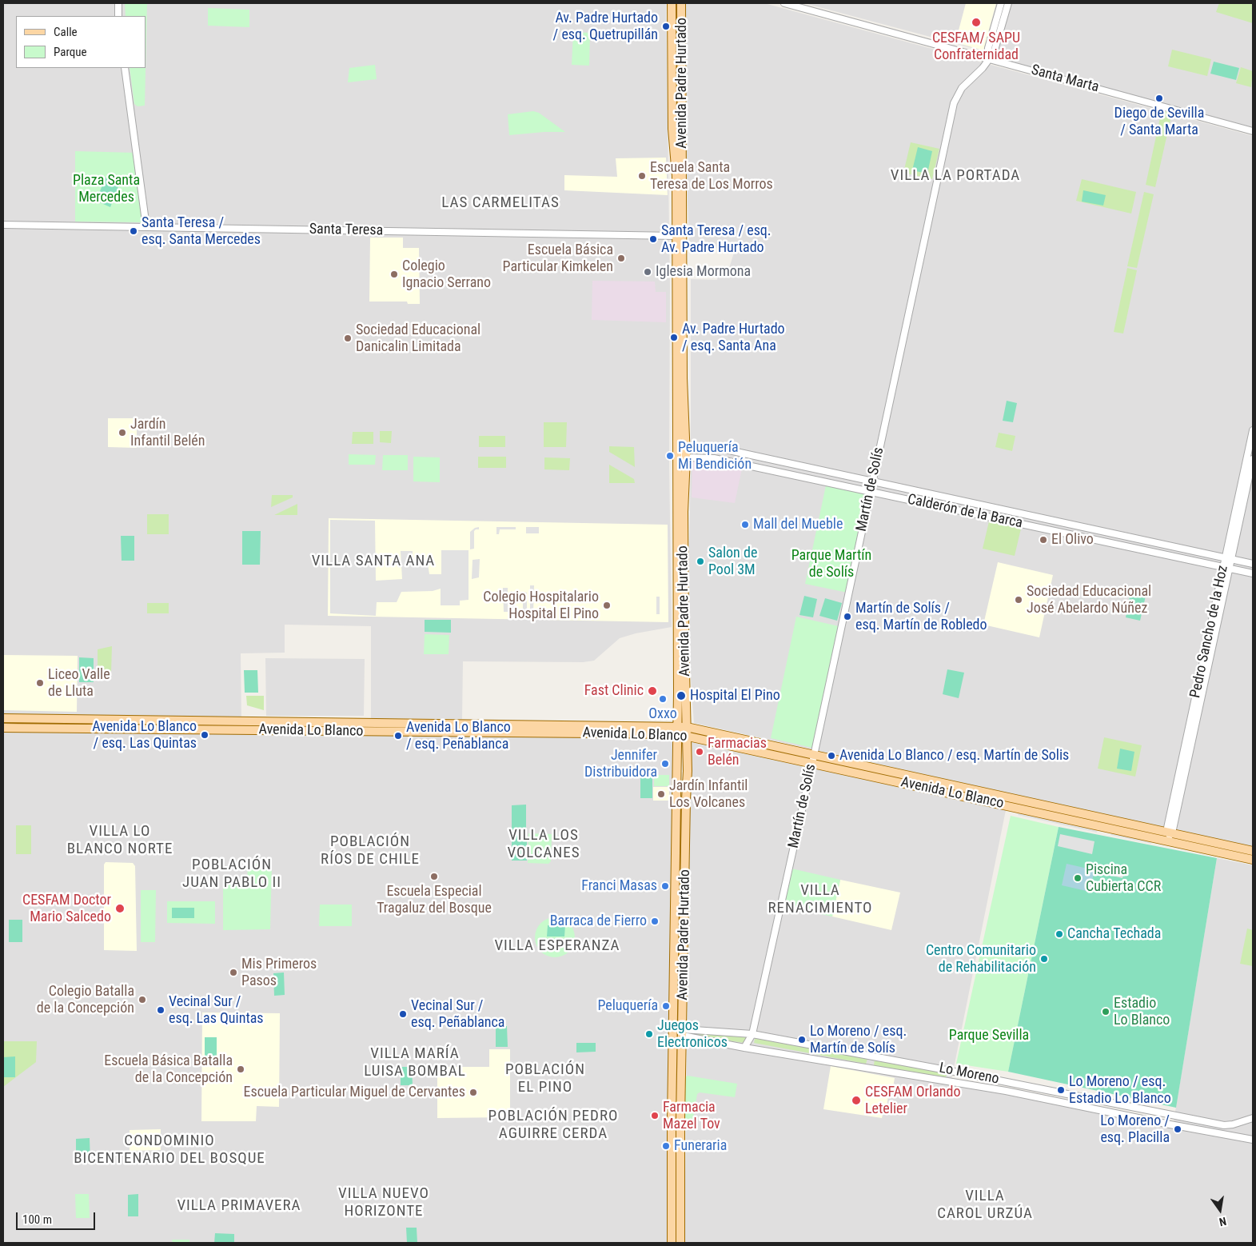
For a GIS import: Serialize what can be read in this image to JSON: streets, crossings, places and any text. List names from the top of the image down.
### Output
{
  "streets": {
    "main road": ["Avenida Padre Hurtado", "Avenida Lo Blanco"],
    "street": [
      "Santa Marta",
      "Santa Teresa",
      "Martín de Solís",
      "Calderón de la Barca",
      "Pedro Sancho de la Hoz",
      "Lo Moreno"
    ]
  },
  "crossings": [
    ["Santa Marta", "Martín de Solís"],
    ["Avenida Padre Hurtado", "Santa Teresa"],
    ["Avenida Padre Hurtado", "Calderón de la Barca"],
    ["Avenida Padre Hurtado", "Avenida Lo Blanco"],
    ["Avenida Padre Hurtado", "Lo Moreno"],
    ["Martín de Solís", "Calderón de la Barca"],
    ["Martín de Solís", "Avenida Lo Blanco"],
    ["Martín de Solís", "Lo Moreno"],
    ["Calderón de la Barca", "Pedro Sancho de la Hoz"],
    ["Pedro Sancho de la Hoz", "Avenida Lo Blanco"]
  ],
  "districts": [
    "VILLA LA PORTADA",
    "LAS CARMELITAS",
    "VILLA SANTA ANA",
    "VILLA LO BLANCO NORTE",
    "VILLA LOS VOLCANES",
    "POBLACIÓN RÍOS DE CHILE",
    "POBLACIÓN JUAN PABLO II",
    "VILLA RENACIMIENTO",
    "VILLA ESPERANZA",
    "VILLA MARÍA LUISA BOMBAL",
    "POBLACIÓN EL PINO",
    "POBLACIÓN PEDRO AGUIRRE CERDA",
    "CONDOMINIO BICENTENARIO DEL BOSQUE",
    "VILLA NUEVO HORIZONTE",
    "VILLA CAROL URZÚA",
    "VILLA PRIMAVERA"
  ],
  "parks": ["Plaza Santa Mercedes", "Parque Martín de Solís", "Parque Sevilla"],
  "places": [
    "CESFAM/ SAPU Confraternidad",
    "Av. Padre Hurtado / esq. Quetrupillán",
    "Diego de Sevilla / Santa Marta",
    "Escuela Santa Teresa de Los Morros",
    "Santa Teresa / esq. Santa Mercedes",
    "Santa Teresa / esq. Av. Padre Hurtado",
    "Escuela Básica Particular Kimkelen",
    "Iglesia Mormona",
    "Colegio Ignacio Serrano",
    "Av. Padre Hurtado / esq. Santa Ana",
    "Sociedad Educacional Danicalin Limitada",
    "Jardín Infantil Belén",
    "Peluquería Mi Bendición",
    "Mall del Mueble",
    "El Olivo",
    "Salon de Pool 3M",
    "Sociedad Educacional José Abelardo Núñez",
    "Colegio Hospitalario Hospital El Pino",
    "Martín de Solís / esq. Martín de Robledo",
    "Liceo Valle de Lluta",
    "Fast Clinic",
    "Hospital El Pino",
    "Oxxo",
    "Avenida Lo Blanco / esq. Las Quintas",
    "Avenida Lo Blanco / esq. Peñablanca",
    "Farmacias Belén",
    "Avenida Lo Blanco / esq. Martín de Solis",
    "Jennifer Distribuidora",
    "Jardín Infantil Los Volcanes",
    "Escuela Especial Tragaluz del Bosque",
    "Piscina Cubierta CCR",
    "Franci Masas",
    "CESFAM Doctor Mario Salcedo",
    "Barraca de Fierro",
    "Cancha Techada",
    "Centro Comunitario de Rehabilitación",
    "Mis Primeros Pasos",
    "Colegio Batalla de la Concepción",
    "Peluquería",
    "Vecinal Sur / esq. Las Quintas",
    "Estadio Lo Blanco",
    "Vecinal Sur / esq. Peñablanca",
    "Juegos Electronicos",
    "Lo Moreno / esq. Martín de Solís",
    "Escuela Básica Batalla de la Concepción",
    "Lo Moreno / esq. Estadio Lo Blanco",
    "Escuela Particular Miguel de Cervantes",
    "CESFAM Orlando Letelier",
    "Farmacia Mazel Tov",
    "Lo Moreno / esq. Placilla",
    "Funeraria"
  ],
  "legend": ["Calle", "Parque"],
  "scale_bar": "100 m",
  "north": "bottom"
}
